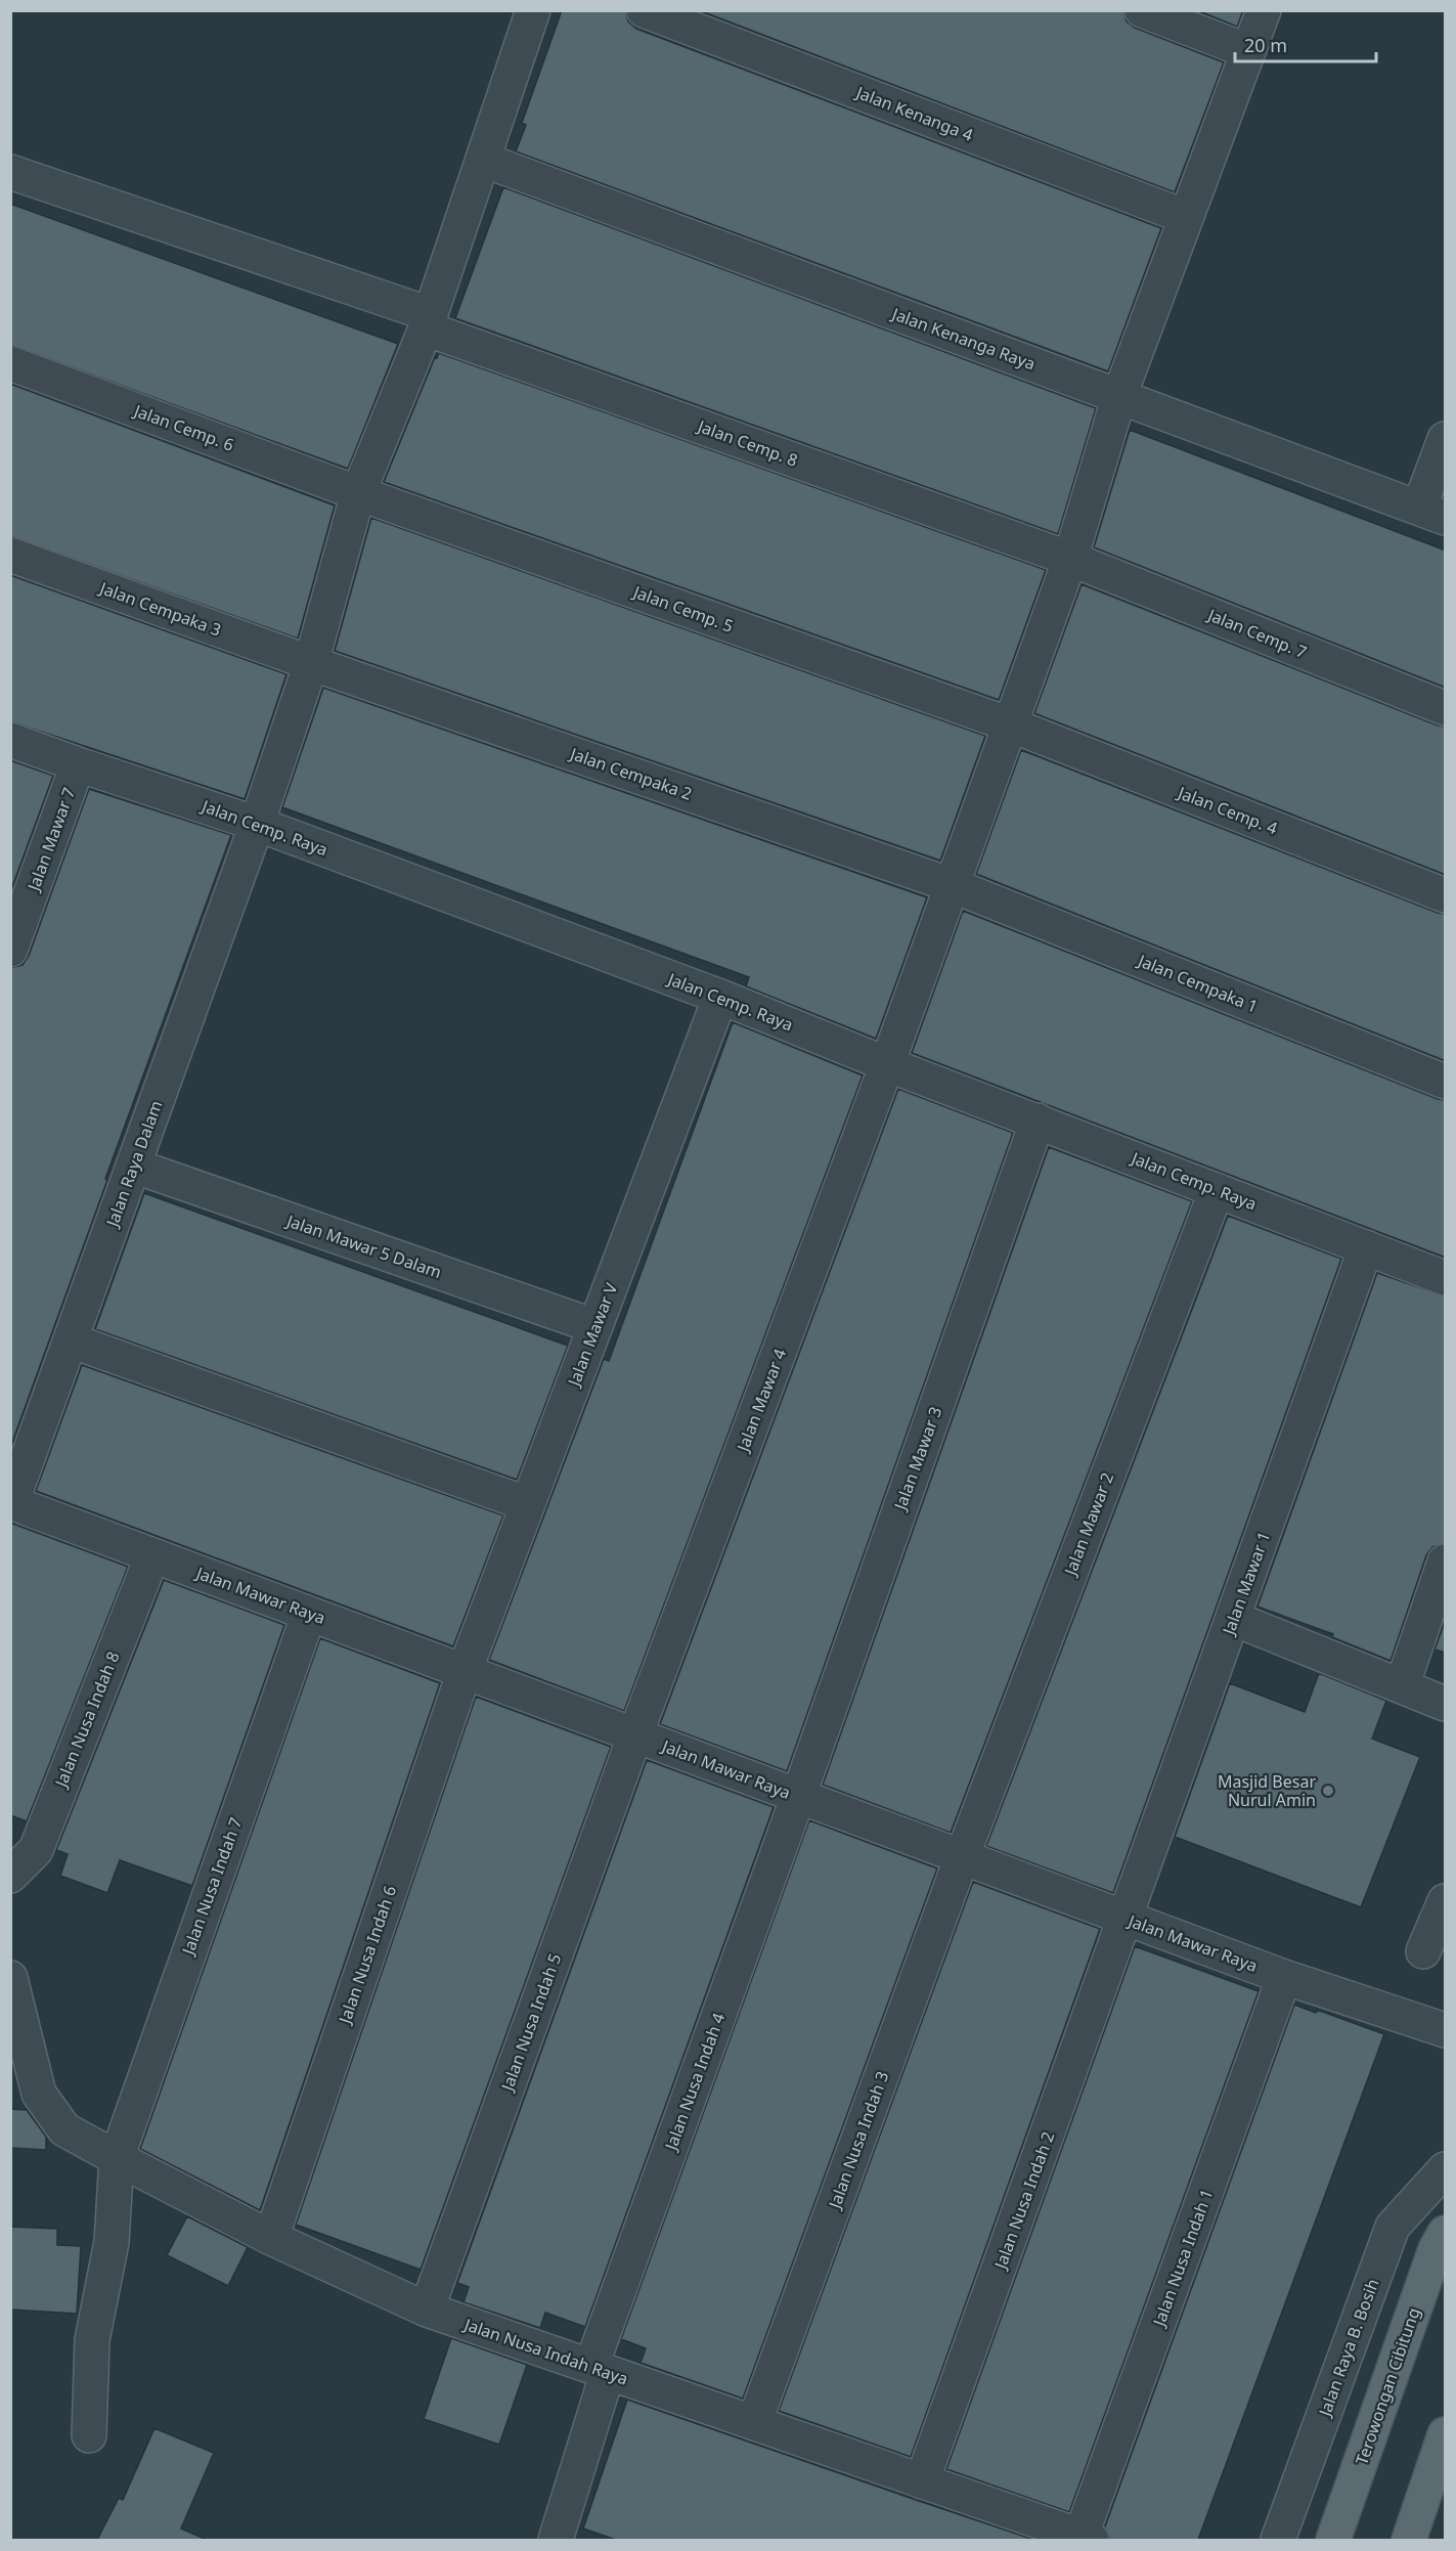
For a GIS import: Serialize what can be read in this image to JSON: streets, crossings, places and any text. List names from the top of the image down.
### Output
{
  "streets": {
    "main road": ["Terowongan Cibitung"],
    "street": [
      "Jalan Kenanga 4",
      "Jalan Kenanga Raya",
      "Jalan Cemp. 6",
      "Jalan Cemp. 8",
      "Jalan Cempaka 3",
      "Jalan Cemp. 5",
      "Jalan Cemp. 7",
      "Jalan Cempaka 2",
      "Jalan Cemp. 4",
      "Jalan Cemp. Raya",
      "Jalan Mawar 7",
      "Jalan Cempaka 1",
      "Jalan Raya Dalam",
      "Jalan Mawar 5 Dalam",
      "Jalan Mawar V",
      "Jalan Mawar 4",
      "Jalan Mawar 3",
      "Jalan Mawar 2",
      "Jalan Mawar 1",
      "Jalan Mawar Raya",
      "Jalan Nusa Indah 8",
      "Jalan Nusa Indah 7",
      "Jalan Nusa Indah 6",
      "Jalan Nusa Indah 5",
      "Jalan Nusa Indah 4",
      "Jalan Nusa Indah 3",
      "Jalan Nusa Indah 2",
      "Jalan Nusa Indah 1",
      "Jalan Raya B. Bosih",
      "Jalan Nusa Indah Raya"
    ]
  },
  "crossings": [
    ["Jalan Kenanga 4", "Jalan Mawar 4"],
    ["Jalan Kenanga Raya", "Jalan Raya Dalam"],
    ["Jalan Kenanga Raya", "Jalan Mawar 4"],
    ["Jalan Cemp. 6", "Jalan Cemp. 5"],
    ["Jalan Cemp. 6", "Jalan Raya Dalam"],
    ["Jalan Cemp. 8", "Jalan Cemp. 7"],
    ["Jalan Cemp. 8", "Jalan Raya Dalam"],
    ["Jalan Cemp. 8", "Jalan Mawar 4"],
    ["Jalan Cempaka 3", "Jalan Cempaka 2"],
    ["Jalan Cempaka 3", "Jalan Raya Dalam"],
    ["Jalan Cemp. 5", "Jalan Cemp. 4"],
    ["Jalan Cemp. 5", "Jalan Raya Dalam"],
    ["Jalan Cemp. 5", "Jalan Mawar 4"],
    ["Jalan Cemp. 7", "Jalan Mawar 4"],
    ["Jalan Cempaka 2", "Jalan Cempaka 1"],
    ["Jalan Cempaka 2", "Jalan Raya Dalam"],
    ["Jalan Cempaka 2", "Jalan Mawar 4"],
    ["Jalan Cemp. 4", "Jalan Mawar 4"],
    ["Jalan Cemp. Raya", "Jalan Mawar 7"],
    ["Jalan Cemp. Raya", "Jalan Raya Dalam"],
    ["Jalan Cemp. Raya", "Jalan Mawar V"],
    ["Jalan Cemp. Raya", "Jalan Mawar 4"],
    ["Jalan Cemp. Raya", "Jalan Mawar 3"],
    ["Jalan Cemp. Raya", "Jalan Mawar 2"],
    ["Jalan Cemp. Raya", "Jalan Mawar 1"],
    ["Jalan Cempaka 1", "Jalan Mawar 4"],
    ["Jalan Raya Dalam", "Jalan Mawar 5 Dalam"],
    ["Jalan Raya Dalam", "Jalan Mawar Raya"],
    ["Jalan Mawar 5 Dalam", "Jalan Mawar V"],
    ["Jalan Mawar V", "Jalan Mawar Raya"],
    ["Jalan Mawar V", "Jalan Nusa Indah 6"],
    ["Jalan Mawar 4", "Jalan Mawar Raya"],
    ["Jalan Mawar 4", "Jalan Nusa Indah 5"],
    ["Jalan Mawar 3", "Jalan Mawar Raya"],
    ["Jalan Mawar 3", "Jalan Nusa Indah 4"],
    ["Jalan Mawar 2", "Jalan Mawar Raya"],
    ["Jalan Mawar 2", "Jalan Nusa Indah 3"],
    ["Jalan Mawar 1", "Jalan Mawar Raya"],
    ["Jalan Mawar 1", "Jalan Nusa Indah 2"],
    ["Jalan Mawar Raya", "Jalan Nusa Indah 8"],
    ["Jalan Mawar Raya", "Jalan Nusa Indah 7"],
    ["Jalan Mawar Raya", "Jalan Nusa Indah 6"],
    ["Jalan Mawar Raya", "Jalan Nusa Indah 5"],
    ["Jalan Mawar Raya", "Jalan Nusa Indah 4"],
    ["Jalan Mawar Raya", "Jalan Nusa Indah 3"],
    ["Jalan Mawar Raya", "Jalan Nusa Indah 2"],
    ["Jalan Mawar Raya", "Jalan Nusa Indah 1"],
    ["Jalan Nusa Indah 7", "Jalan Nusa Indah Raya"],
    ["Jalan Nusa Indah 6", "Jalan Nusa Indah Raya"],
    ["Jalan Nusa Indah 5", "Jalan Nusa Indah Raya"],
    ["Jalan Nusa Indah 4", "Jalan Nusa Indah Raya"],
    ["Jalan Nusa Indah 3", "Jalan Nusa Indah Raya"],
    ["Jalan Nusa Indah 2", "Jalan Nusa Indah Raya"],
    ["Jalan Nusa Indah 1", "Jalan Nusa Indah Raya"]
  ],
  "places": ["Masjid Besar Nurul Amin"],
  "scale_bar": "20 m"
}
